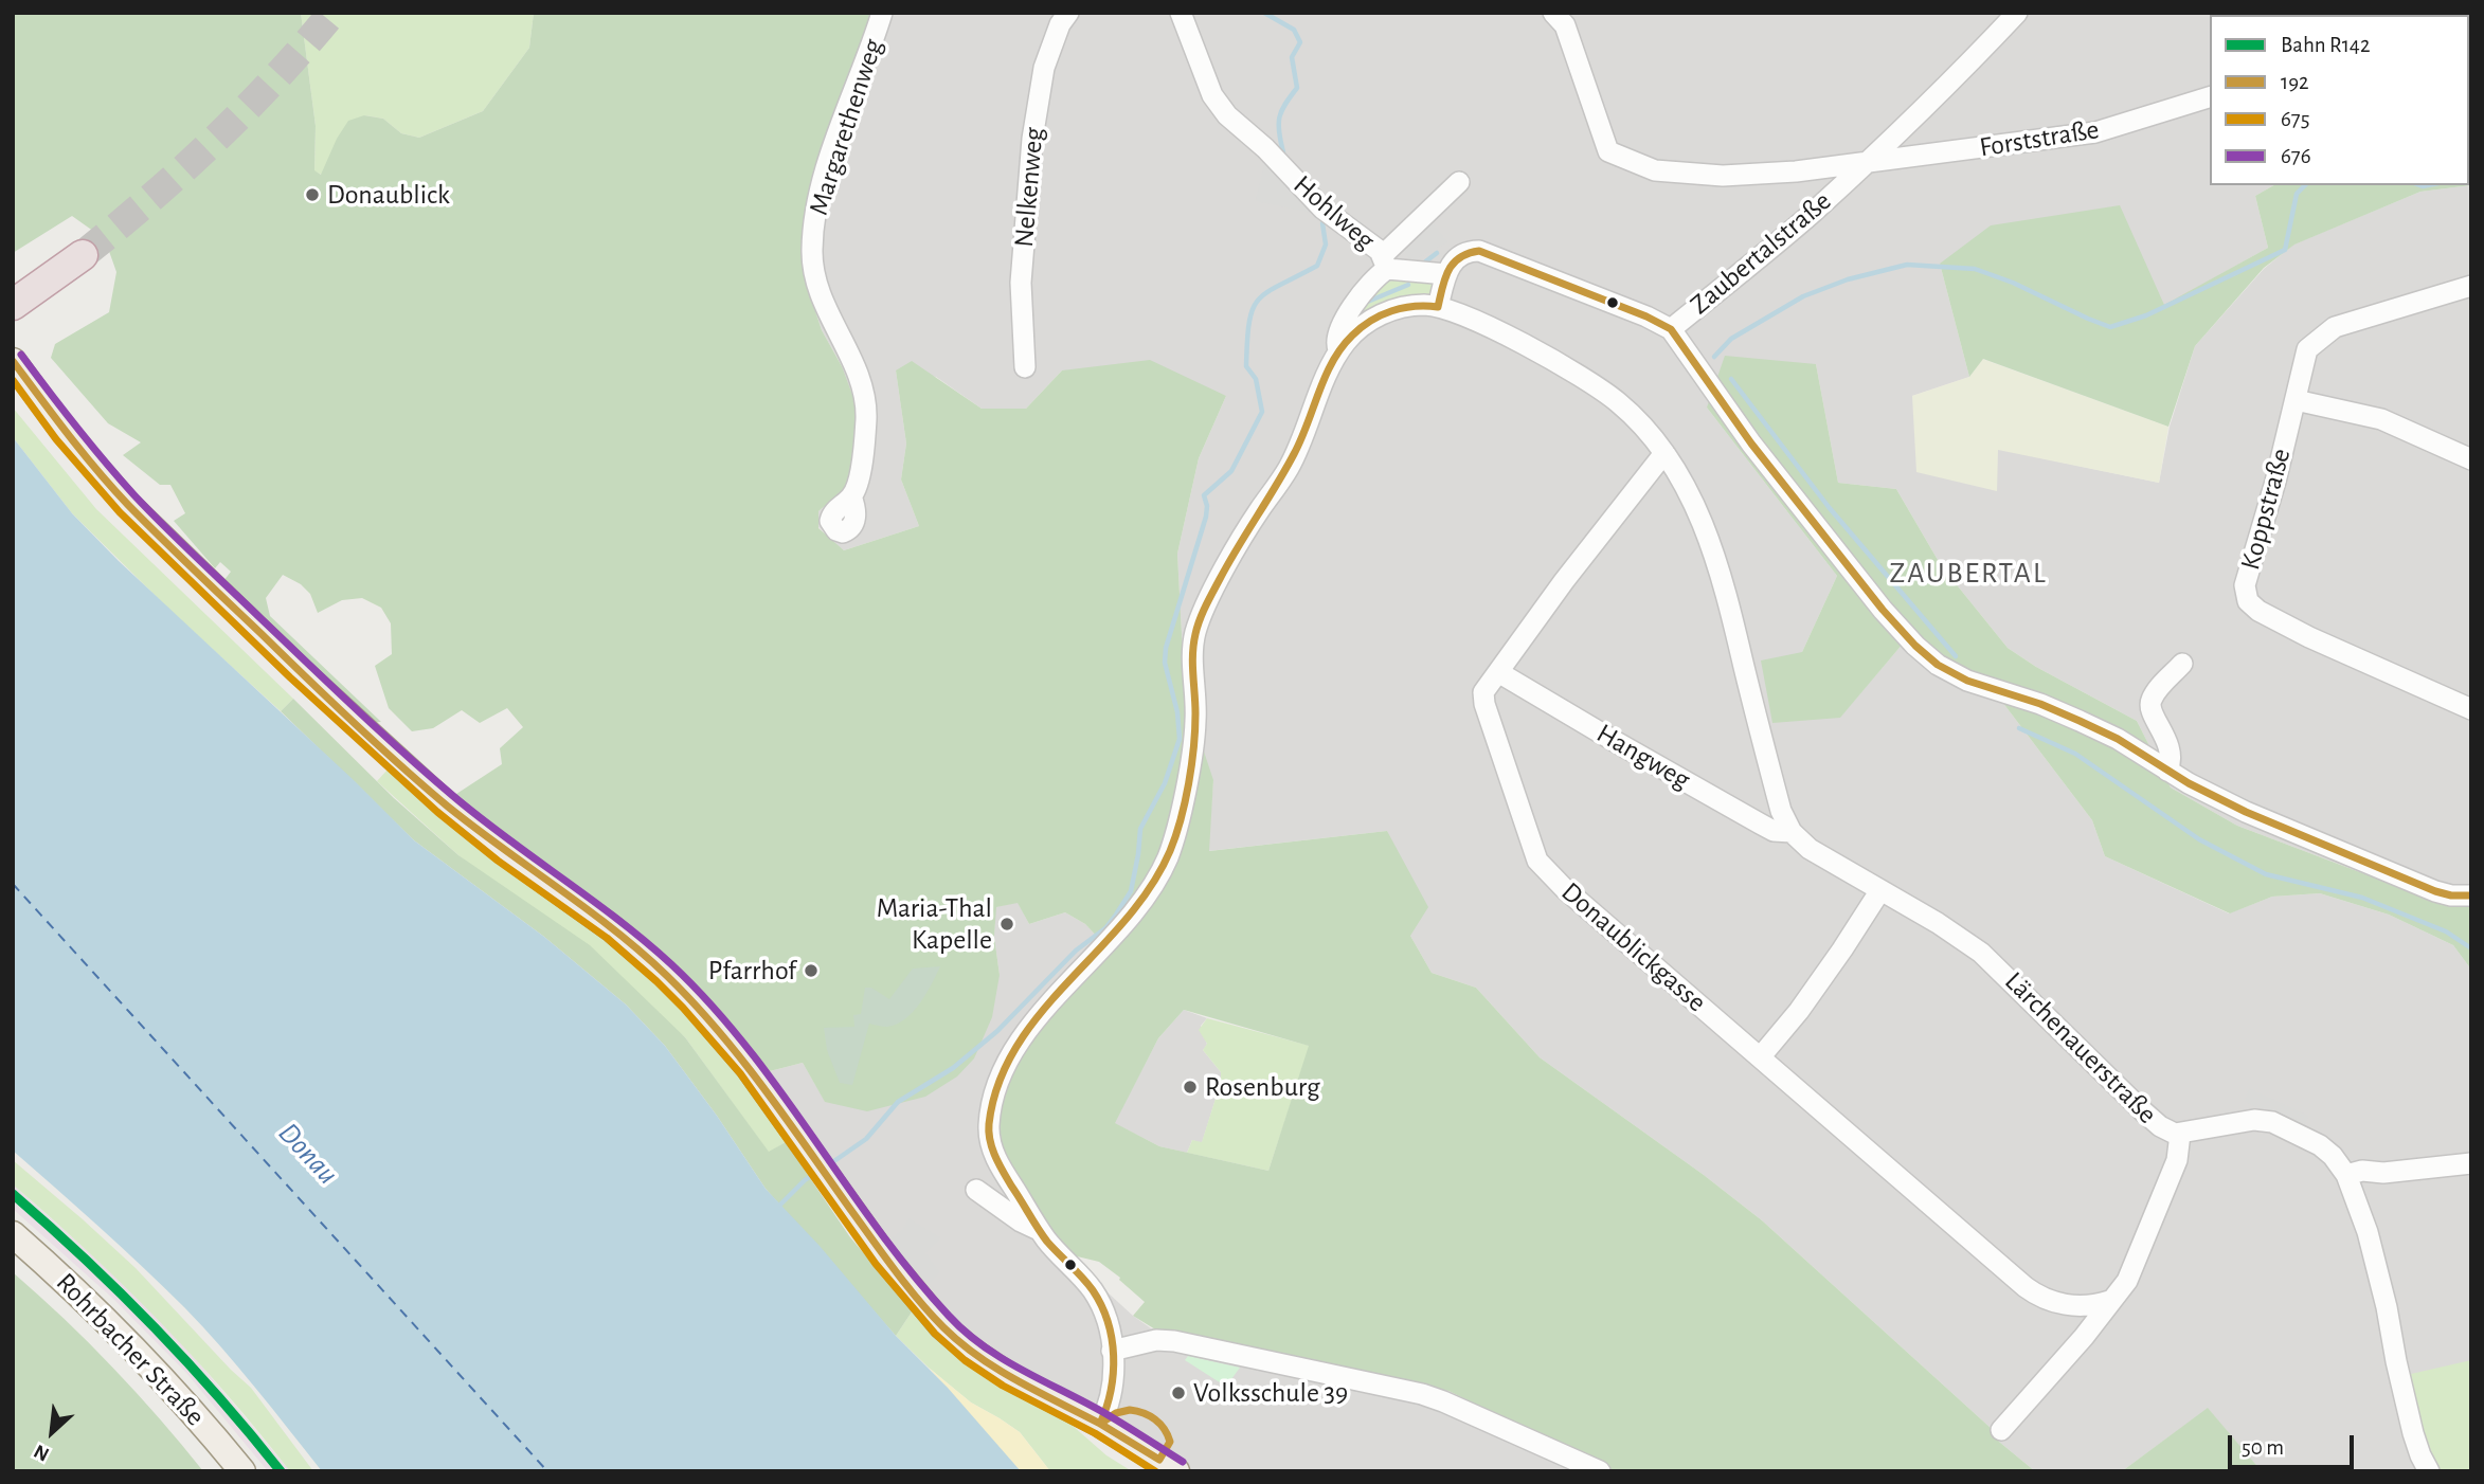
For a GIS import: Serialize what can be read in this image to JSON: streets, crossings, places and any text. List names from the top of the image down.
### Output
{
  "streets": {
    "main road": ["Rohrbacher Straße"],
    "street": [
      "Margarethenweg",
      "Forststraße",
      "Nelkenweg",
      "Hohlweg",
      "Zaubertalstraße",
      "Koppstraße",
      "Hangweg",
      "Donaublickgasse",
      "Lärchenauerstraße"
    ]
  },
  "crossings": [
    ["Forststraße", "Zaubertalstraße"],
    ["Hohlweg", "Zaubertalstraße"],
    ["Hangweg", "Donaublickgasse"],
    ["Hangweg", "Lärchenauerstraße"],
    ["Donaublickgasse", "Lärchenauerstraße"]
  ],
  "districts": ["ZAUBERTAL"],
  "water": ["Donau"],
  "places": [
    "Donaublick",
    "Maria-Thal Kapelle",
    "Pfarrhof",
    "Rosenburg",
    "Volksschule 39"
  ],
  "lines": [
    "transit line 192",
    "transit line 676",
    "transit line 675",
    "rail line R142"
  ],
  "legend": [
    "Bahn R142",
    "192",
    "675",
    "676"
  ],
  "scale_bar": "50 m",
  "north": "bottom left"
}
